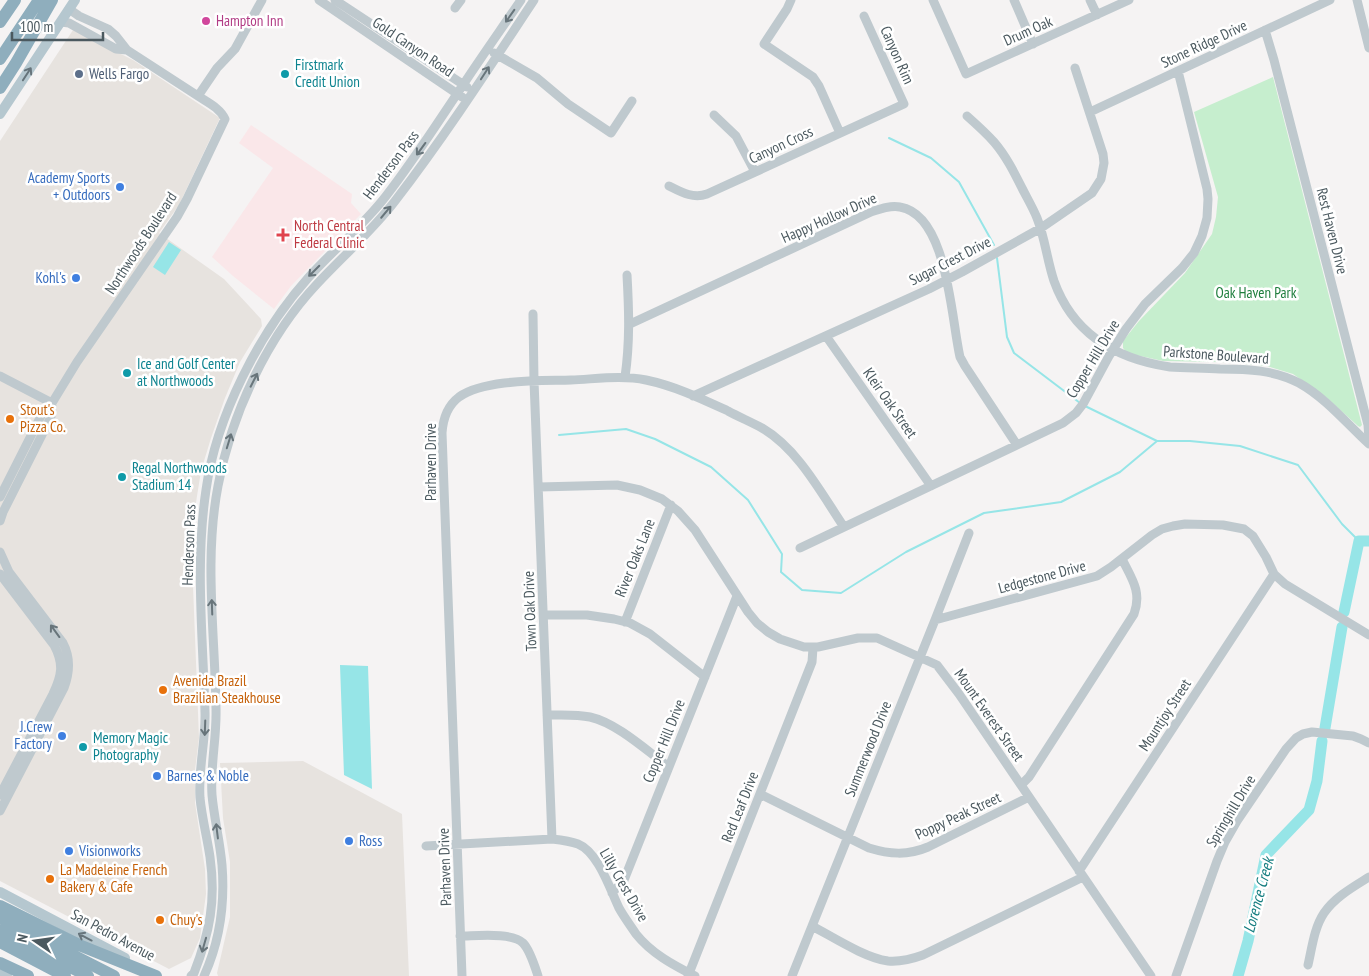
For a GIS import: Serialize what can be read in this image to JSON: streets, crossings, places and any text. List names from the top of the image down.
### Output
{
  "streets": {
    "main road": ["San Pedro Avenue"],
    "street": [
      "Drum Oak",
      "Stone Ridge Drive",
      "Gold Canyon Road",
      "Canyon Rim",
      "Canyon Cross",
      "Henderson Pass",
      "Happy Hollow Drive",
      "Rest Haven Drive",
      "Northwoods Boulevard",
      "Sugar Crest Drive",
      "Parkstone Boulevard",
      "Copper Hill Drive",
      "Kleir Oak Street",
      "Parhaven Drive",
      "River Oaks Lane",
      "Ledgestone Drive",
      "Town Oak Drive",
      "Mount Everest Street",
      "Mountjoy Street",
      "Summerwood Drive",
      "Red Leaf Drive",
      "Springhill Drive",
      "Poppy Peak Street",
      "Lilly Crest Drive"
    ]
  },
  "crossings": [
    ["Stone Ridge Drive", "Rest Haven Drive"],
    ["Stone Ridge Drive", "Sugar Crest Drive"],
    ["Stone Ridge Drive", "Copper Hill Drive"],
    ["Gold Canyon Road", "Henderson Pass"],
    ["Canyon Rim", "Canyon Cross"],
    ["Happy Hollow Drive", "Sugar Crest Drive"],
    ["Happy Hollow Drive", "Copper Hill Drive"],
    ["Sugar Crest Drive", "Parkstone Boulevard"],
    ["Sugar Crest Drive", "Kleir Oak Street"],
    ["Sugar Crest Drive", "Parhaven Drive"],
    ["Parkstone Boulevard", "Copper Hill Drive"],
    ["Copper Hill Drive", "Kleir Oak Street"],
    ["Copper Hill Drive", "Parhaven Drive"],
    ["Copper Hill Drive", "Mount Everest Street"],
    ["Copper Hill Drive", "Lilly Crest Drive"],
    ["Parhaven Drive", "Town Oak Drive"],
    ["Parhaven Drive", "Lilly Crest Drive"],
    ["River Oaks Lane", "Mount Everest Street"],
    ["Ledgestone Drive", "Mountjoy Street"],
    ["Ledgestone Drive", "Summerwood Drive"],
    ["Town Oak Drive", "Mount Everest Street"],
    ["Town Oak Drive", "Lilly Crest Drive"],
    ["Mount Everest Street", "Mountjoy Street"],
    ["Mount Everest Street", "Summerwood Drive"],
    ["Mount Everest Street", "Red Leaf Drive"],
    ["Mount Everest Street", "Poppy Peak Street"],
    ["Summerwood Drive", "Poppy Peak Street"],
    ["Red Leaf Drive", "Poppy Peak Street"],
    ["Red Leaf Drive", "Lilly Crest Drive"]
  ],
  "one_way": ["San Pedro Avenue"],
  "water": ["Lorence Creek"],
  "parks": ["Oak Haven Park"],
  "places": {
    "other": [
      "Hampton Inn",
      "Wells Fargo",
      "Firstmark Credit Union",
      "Academy Sports + Outdoors",
      "Kohl's",
      "Ice and Golf Center at Northwoods",
      "Stout's Pizza Co.",
      "Regal Northwoods Stadium 14",
      "Avenida Brazil Brazilian Steakhouse",
      "J.Crew Factory",
      "Memory Magic Photography",
      "Barnes & Noble",
      "Ross",
      "Visionworks",
      "La Madeleine French Bakery & Cafe",
      "Chuy's"
    ],
    "health": ["North Central Federal Clinic"]
  },
  "scale_bar": "100 m",
  "north": "left"
}
